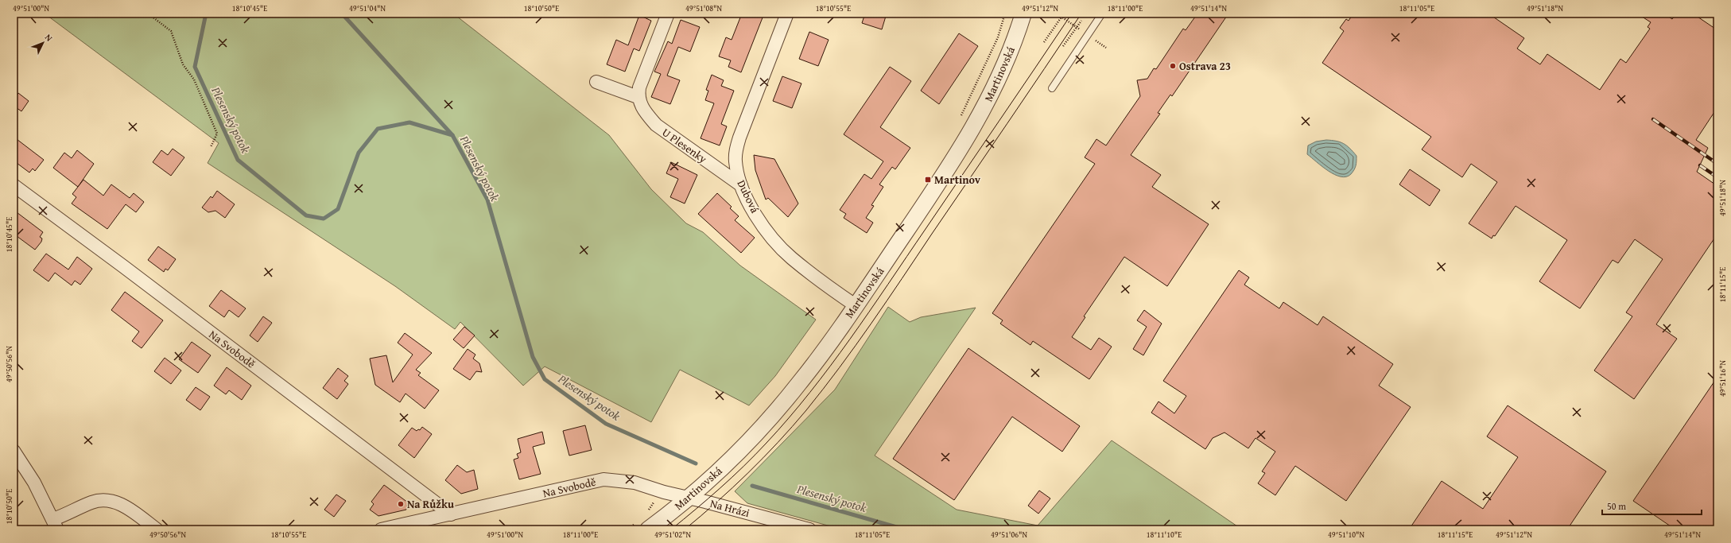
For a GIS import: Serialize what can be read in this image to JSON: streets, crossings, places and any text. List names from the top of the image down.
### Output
{
  "streets": {
    "street": [
      "Martinovská",
      "U Plesenky",
      "Dubová",
      "Na Svobodě",
      "Na Hrázi"
    ]
  },
  "crossings": [
    ["Martinovská", "Dubová"],
    ["Martinovská", "Na Svobodě"],
    ["Martinovská", "Na Hrázi"],
    ["U Plesenky", "Dubová"],
    ["Na Svobodě", "Na Hrázi"]
  ],
  "water": ["Plesenský potok"],
  "places": {
    "other": ["Ostrava 23", "Na Růžku"],
    "transit": ["Martinov"]
  },
  "scale_bar": "50 m",
  "north": "top right",
  "coordinates": [
    "49°51'00\"N",
    "18°10'45\"E",
    "49°51'04\"N",
    "18°10'50\"E",
    "49°51'08\"N",
    "18°10'55\"E",
    "49°51'12\"N",
    "18°11'00\"E",
    "49°51'14\"N",
    "18°11'05\"E",
    "49°51'18\"N",
    "18°11'15\"E",
    "49°50'56\"N",
    "49°51'16\"N",
    "49°51'02\"N",
    "49°51'06\"N",
    "18°11'10\"E",
    "49°51'10\"N"
  ]
}
